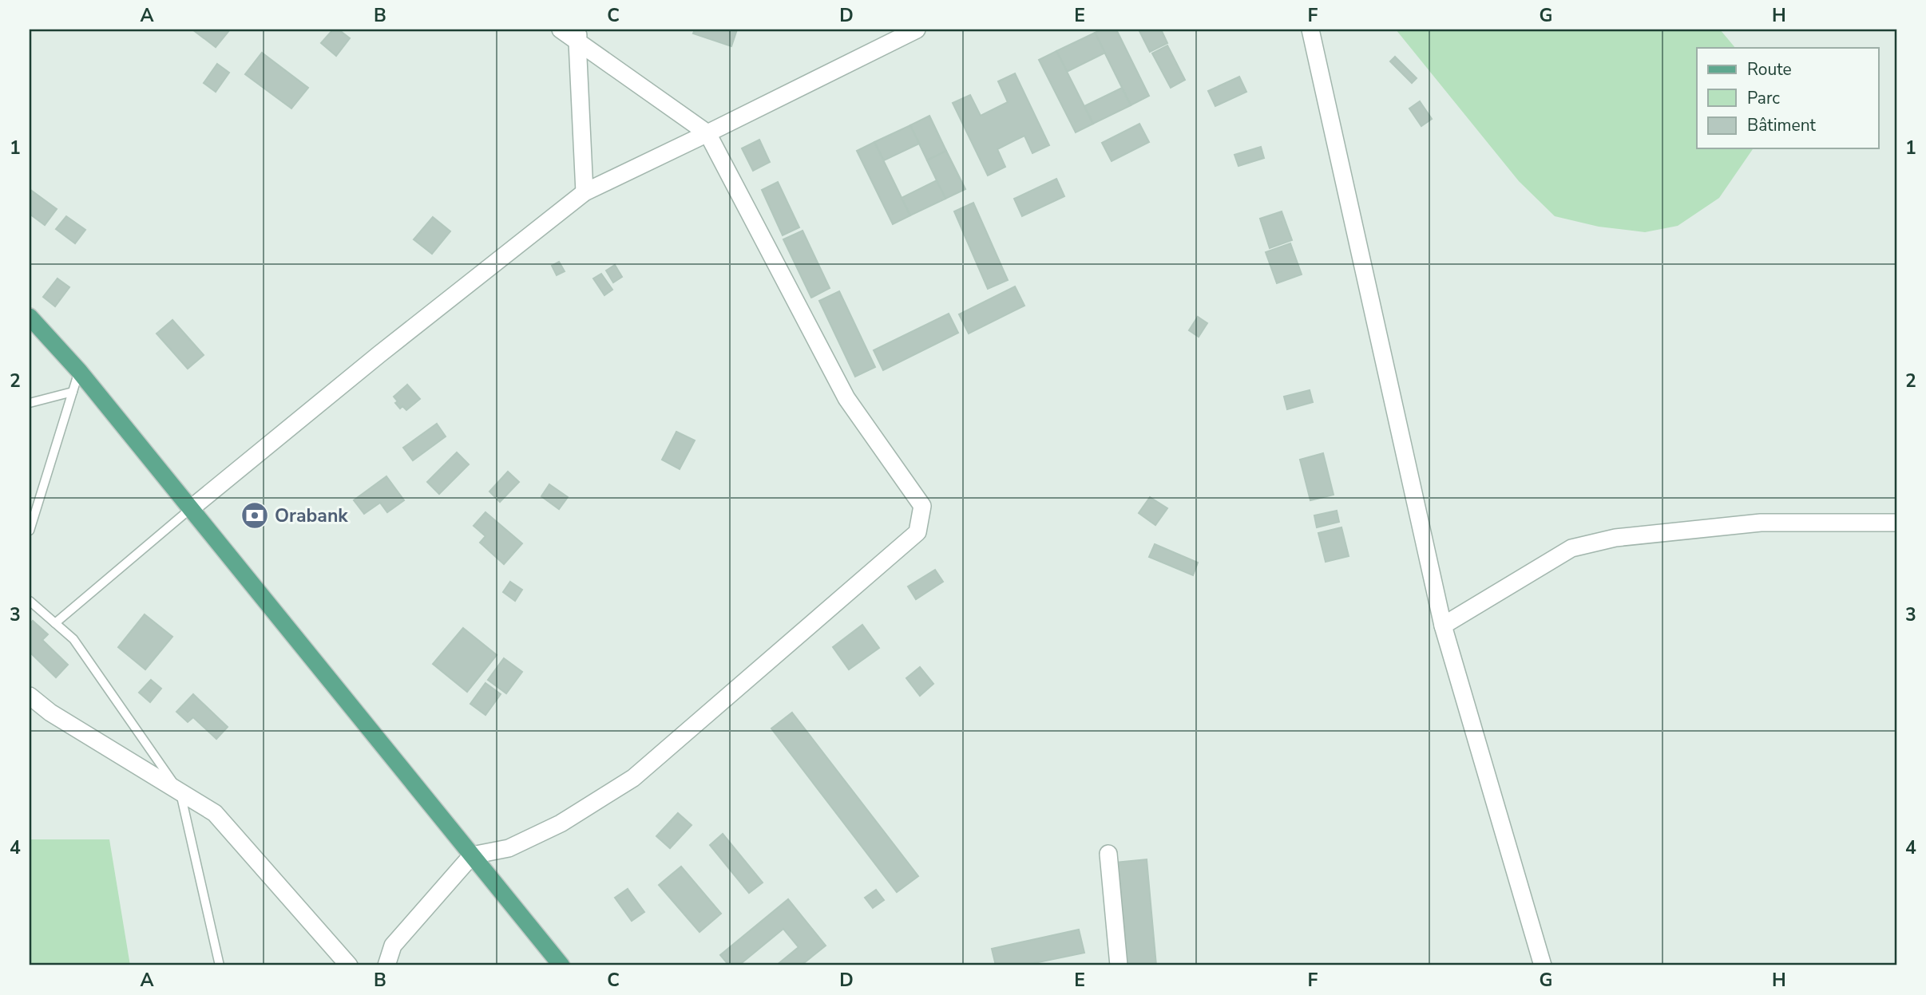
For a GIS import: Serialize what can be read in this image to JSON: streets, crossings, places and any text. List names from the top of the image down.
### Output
{
  "places": {
    "bank": ["Orabank"]
  },
  "legend": ["Route", "Parc", "Bâtiment"],
  "grid": {
    "columns": [
      "A",
      "B",
      "C",
      "D",
      "E",
      "F",
      "G",
      "H"
    ],
    "rows": [
      "1",
      "2",
      "3",
      "4"
    ]
  }
}
